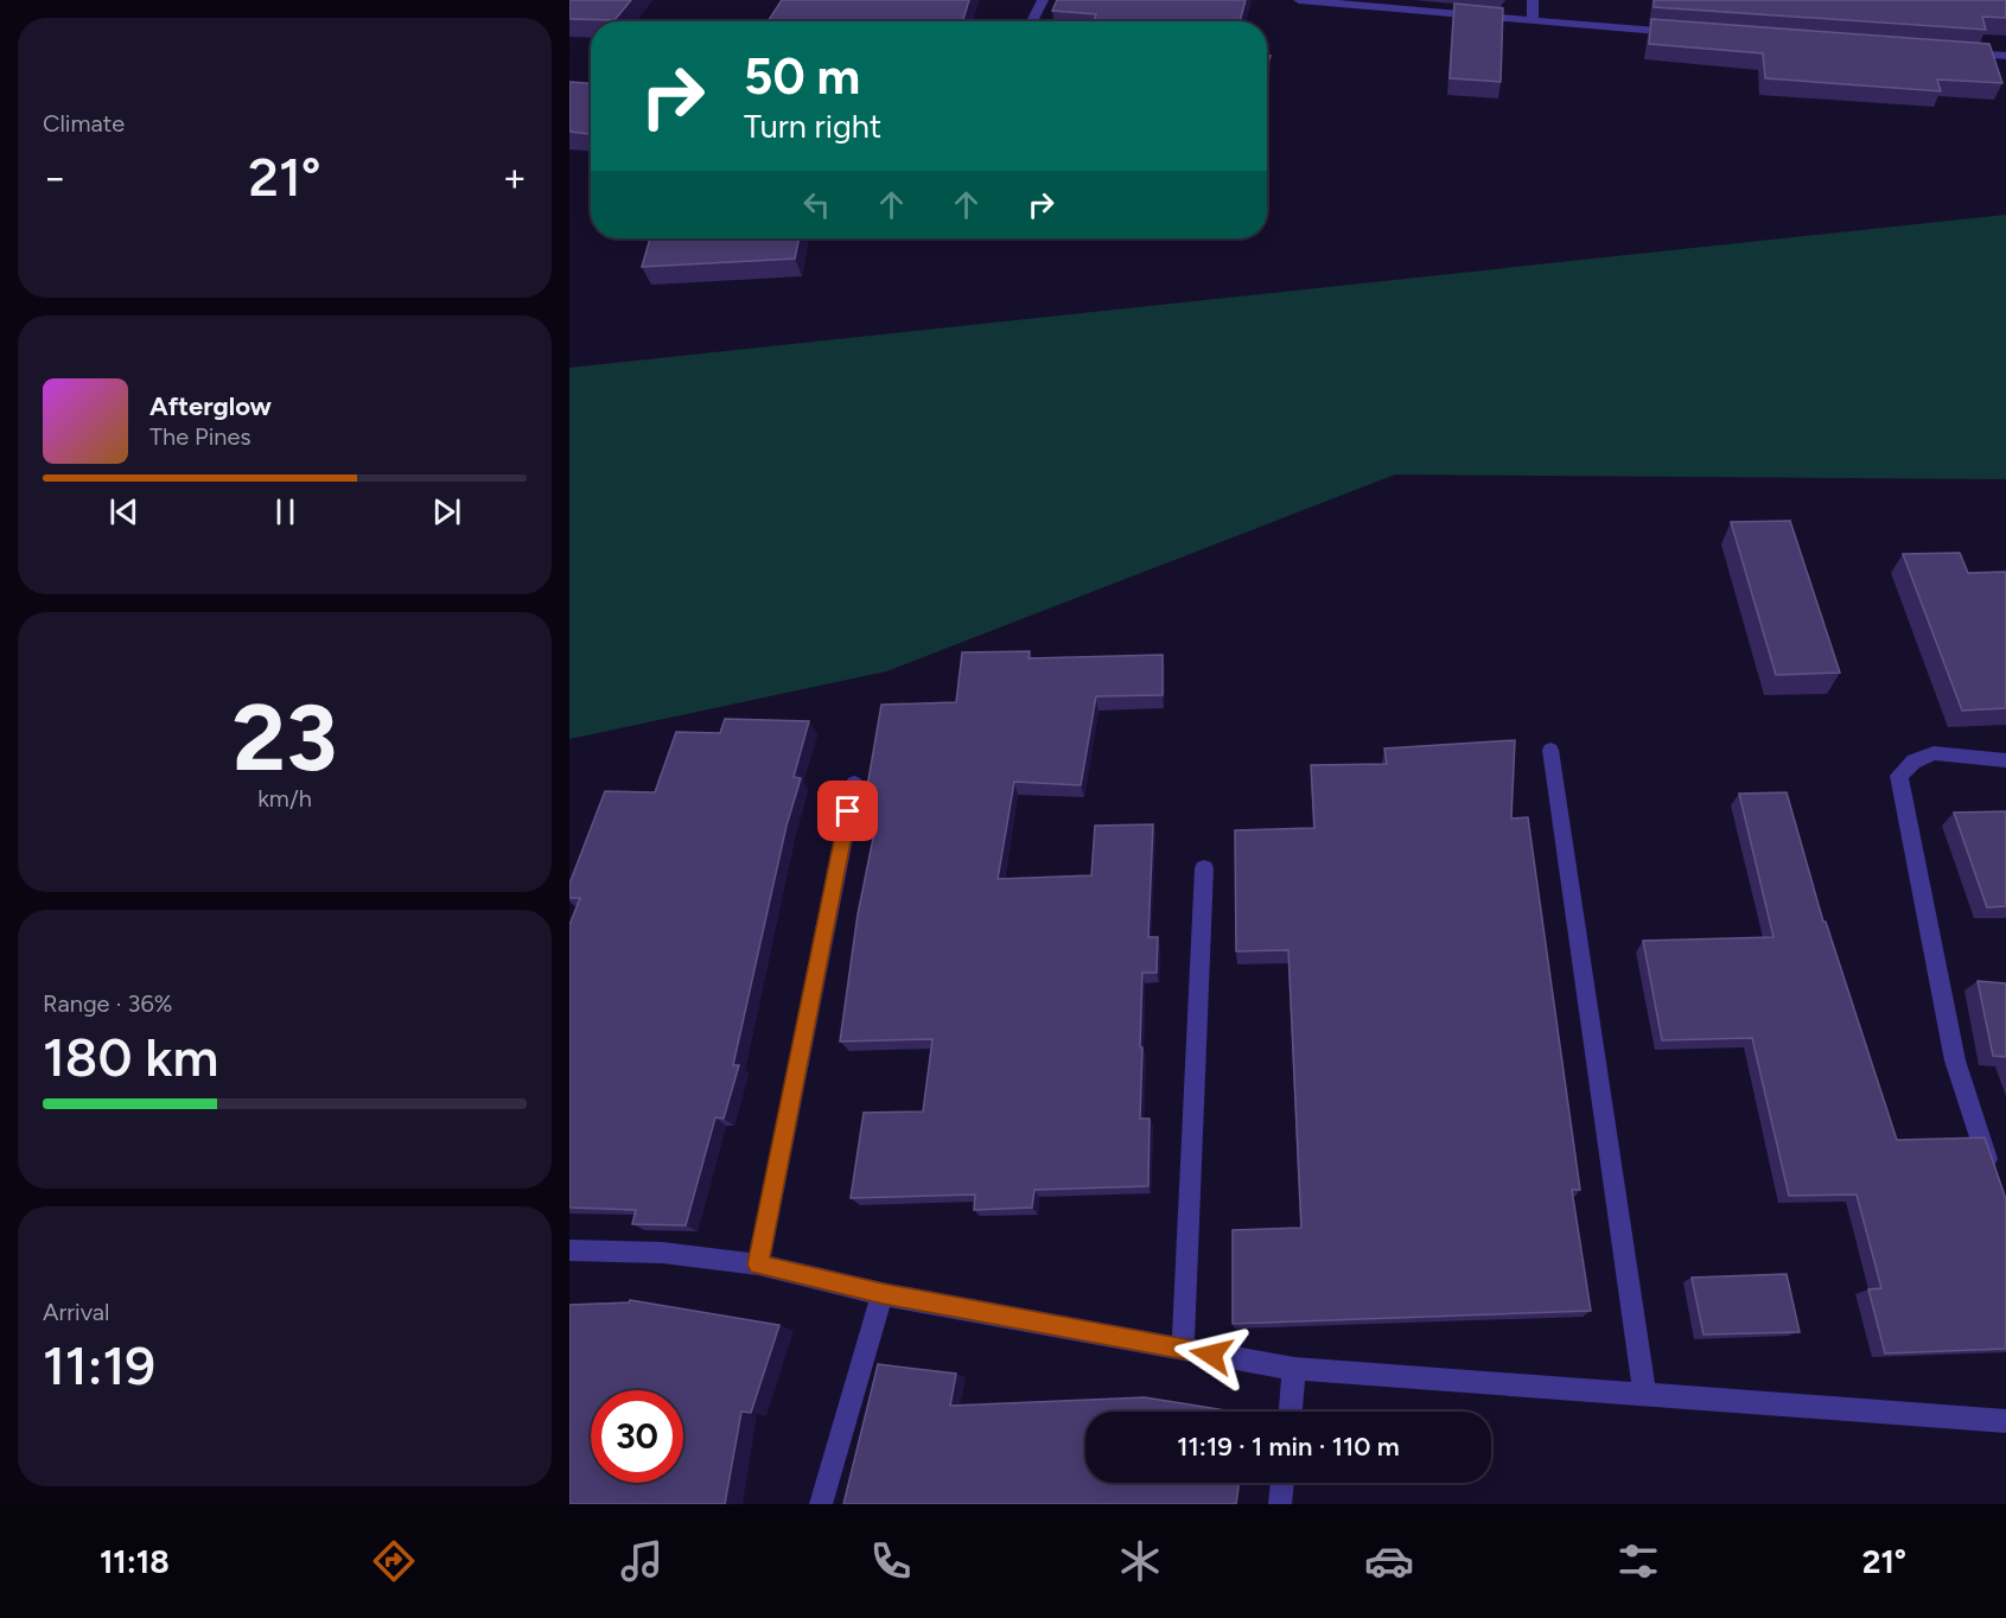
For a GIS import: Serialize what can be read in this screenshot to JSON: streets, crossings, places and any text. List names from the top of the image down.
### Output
{
  "page": {
    "tile": [
      "Climate",
      ["23", "km/h"],
      ["Range · 36%", "180 km"],
      ["Arrival", "11:19"]
    ],
    "turn": ["50 m", "Turn right"],
    "heat": ["−", "21°", "+"],
    "song": ["Afterglow", "The Pines"],
    "limit": "30",
    "trip": "11:19 · 1 min · 110 m",
    "tabs": ["11:18", "21°"]
  }
}
